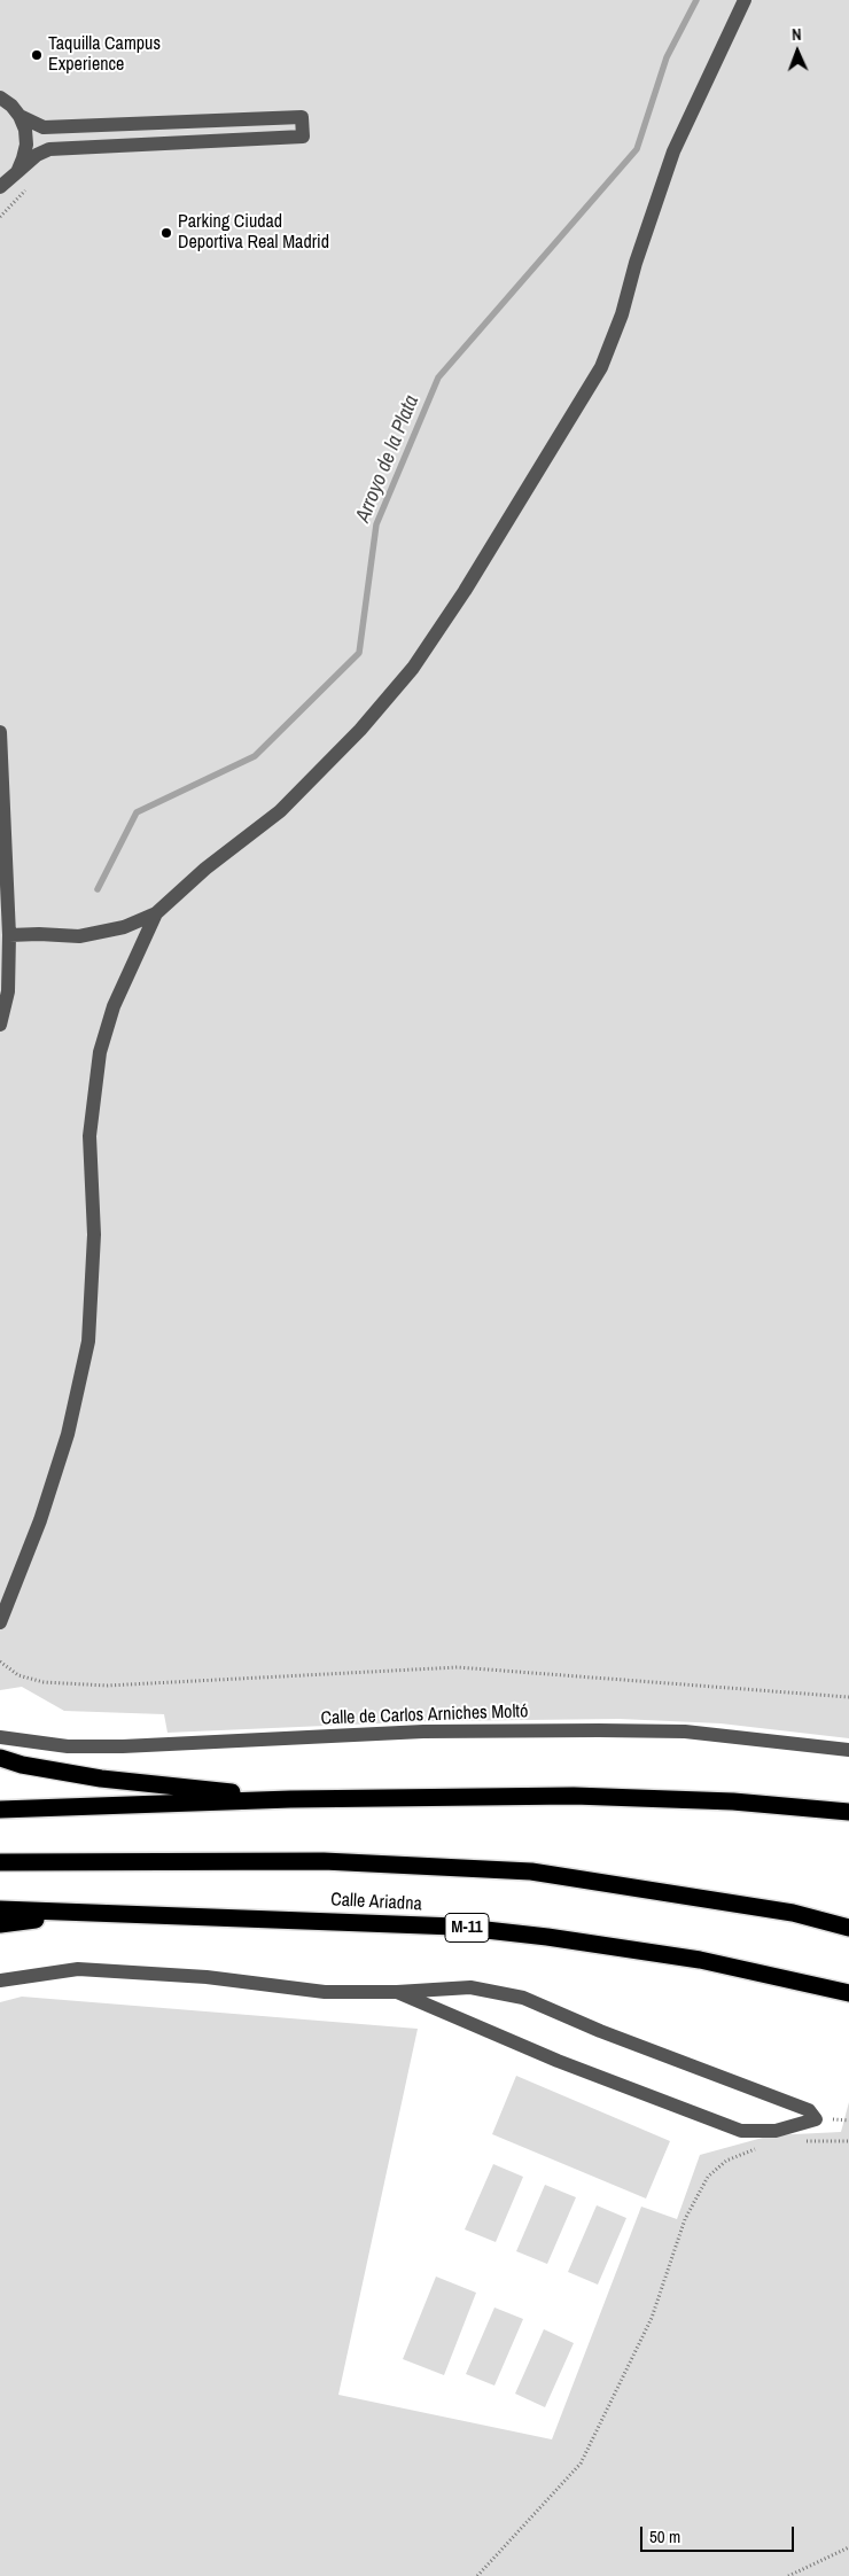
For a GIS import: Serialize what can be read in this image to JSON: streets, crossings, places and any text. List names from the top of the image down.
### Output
{
  "streets": {
    "highway": ["Calle Ariadna", "M-11"],
    "street": ["Calle de Carlos Arniches Moltó"]
  },
  "water": ["Arroyo de la Plata"],
  "places": ["Taquilla Campus Experience", "Parking Ciudad Deportiva Real Madrid"],
  "scale_bar": "50 m",
  "north": "top"
}
